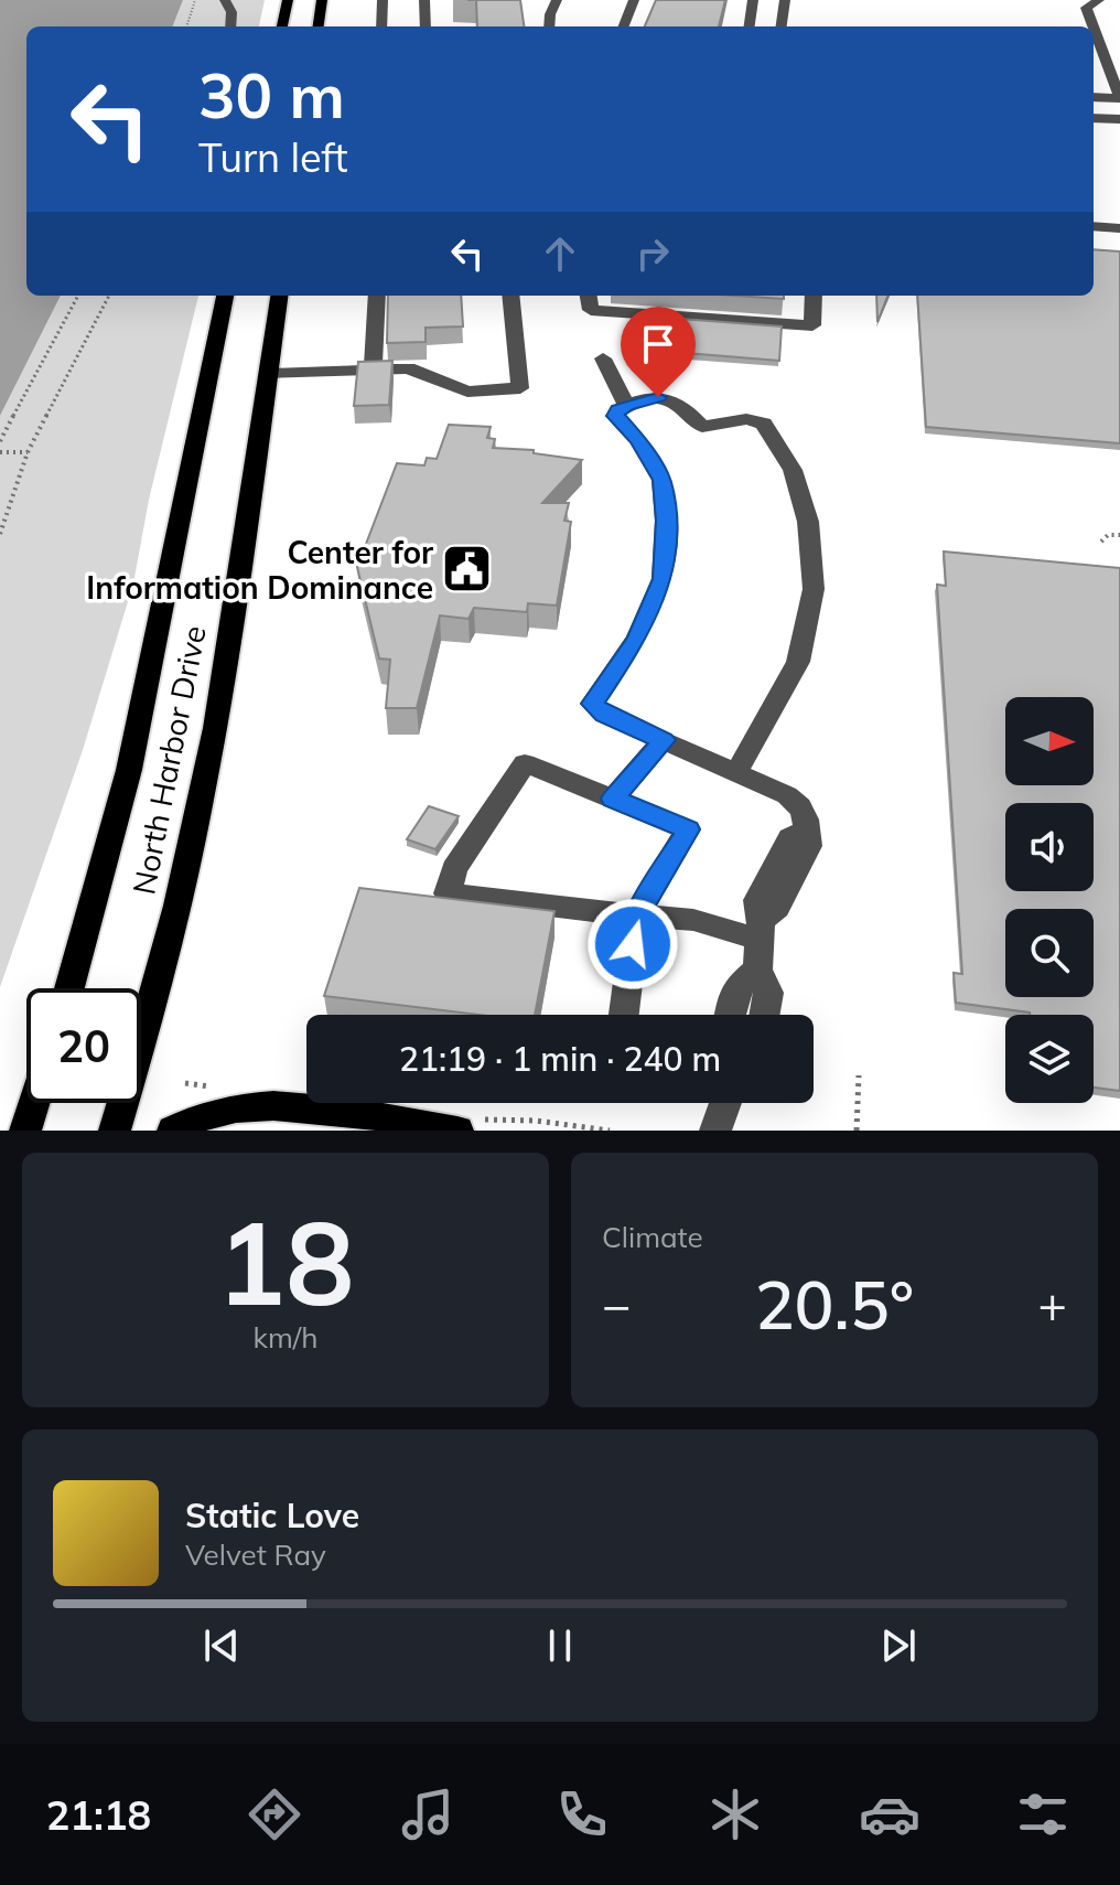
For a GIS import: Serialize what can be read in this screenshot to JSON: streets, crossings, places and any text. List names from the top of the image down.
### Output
{
  "streets": {
    "main road": ["North Harbor Drive"]
  },
  "places": {
    "public building": ["Center for Information Dominance"]
  },
  "north": "right",
  "page": {
    "turn": ["30 m", "Turn left"],
    "limit": "20",
    "trip": "21:19 · 1 min · 240 m",
    "tile": [
      ["18", "km/h"],
      "Climate"
    ],
    "heat": ["−", "20.5°", "+"],
    "song": ["Static Love", "Velvet Ray"],
    "tabs": "21:18"
  }
}
